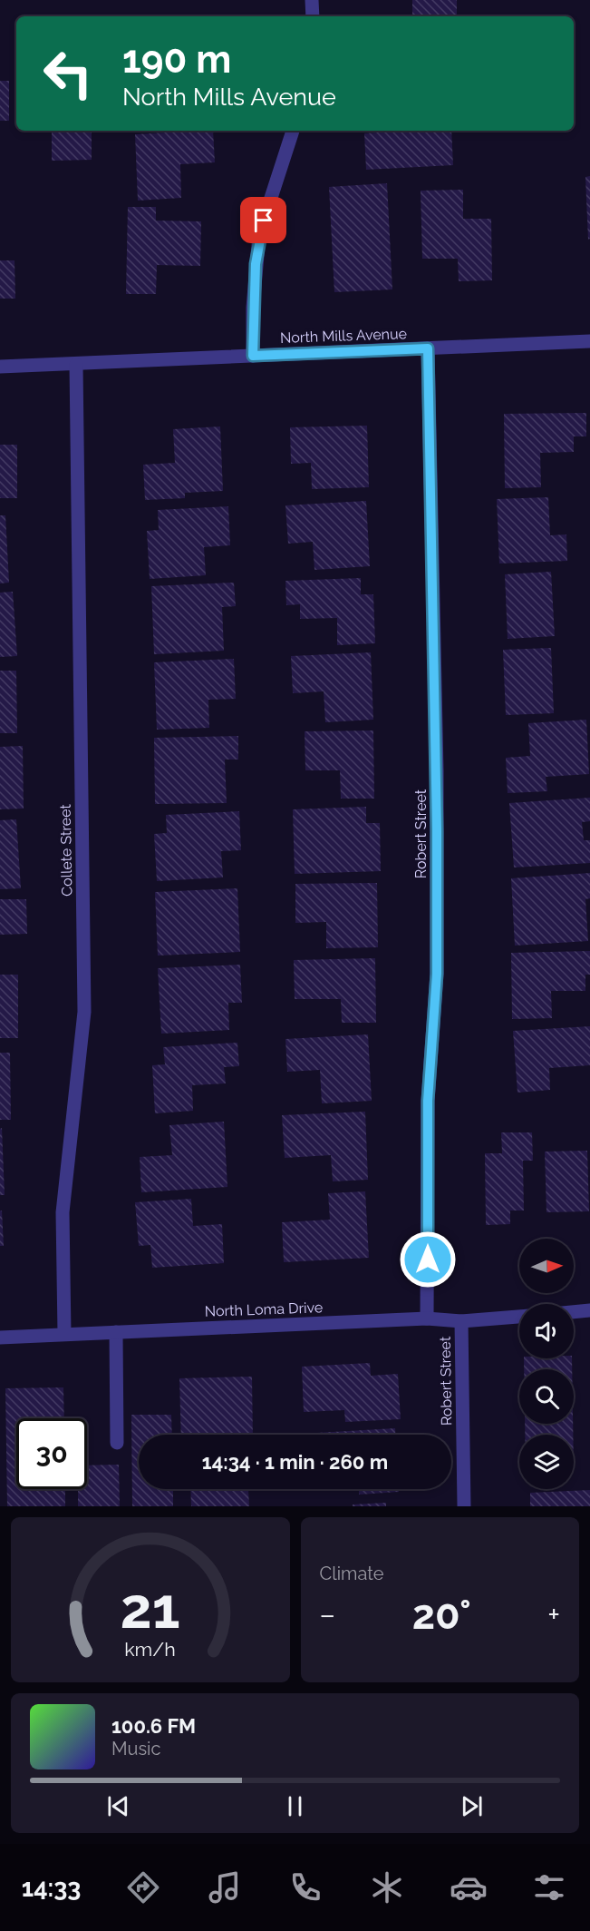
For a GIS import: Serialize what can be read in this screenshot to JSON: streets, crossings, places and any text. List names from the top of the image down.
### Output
{
  "streets": {
    "street": [
      "North Mills Avenue",
      "Robert Street",
      "Collete Street",
      "North Loma Drive"
    ]
  },
  "crossings": [
    ["North Mills Avenue", "Robert Street"],
    ["North Mills Avenue", "Collete Street"],
    ["Robert Street", "North Loma Drive"],
    ["Collete Street", "North Loma Drive"]
  ],
  "north": "right",
  "page": {
    "turn": ["190 m", "North Mills Avenue"],
    "limit": "30",
    "trip": "14:34 · 1 min · 260 m",
    "tile": "Climate",
    "heat": ["−", "20°", "+"],
    "song": ["100.6 FM", "Music"],
    "tabs": "14:33",
    "gauge": ["21", "km/h"]
  }
}
